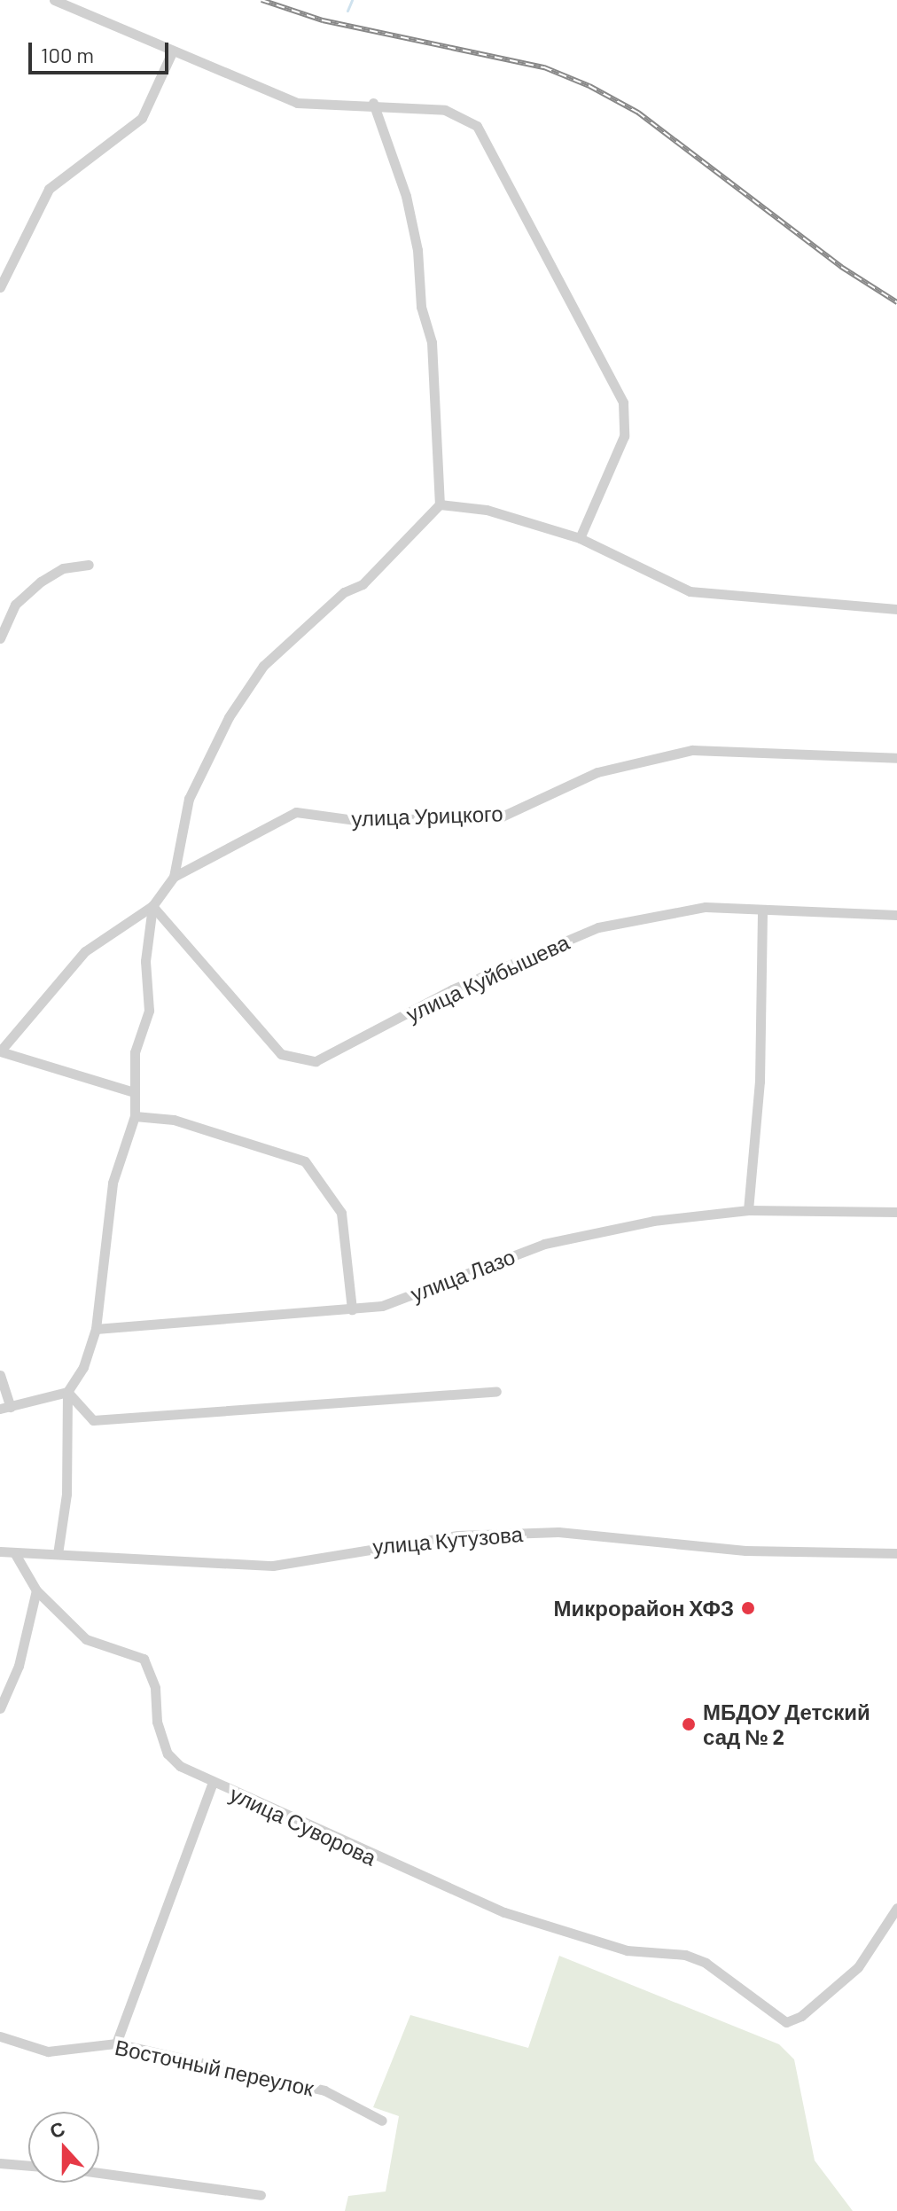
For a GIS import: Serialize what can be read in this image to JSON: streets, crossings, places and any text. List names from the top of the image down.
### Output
{
  "streets": {
    "street": [
      "улица Урицкого",
      "улица Куйбышева",
      "улица Лазо",
      "улица Кутузова",
      "улица Суворова",
      "Восточный переулок"
    ]
  },
  "crossings": [
    ["улица Кутузова", "улица Суворова"]
  ],
  "places": ["Микрорайон ХФЗ", "МБДОУ Детский сад № 2"],
  "scale_bar": "100 m",
  "north": "top"
}
